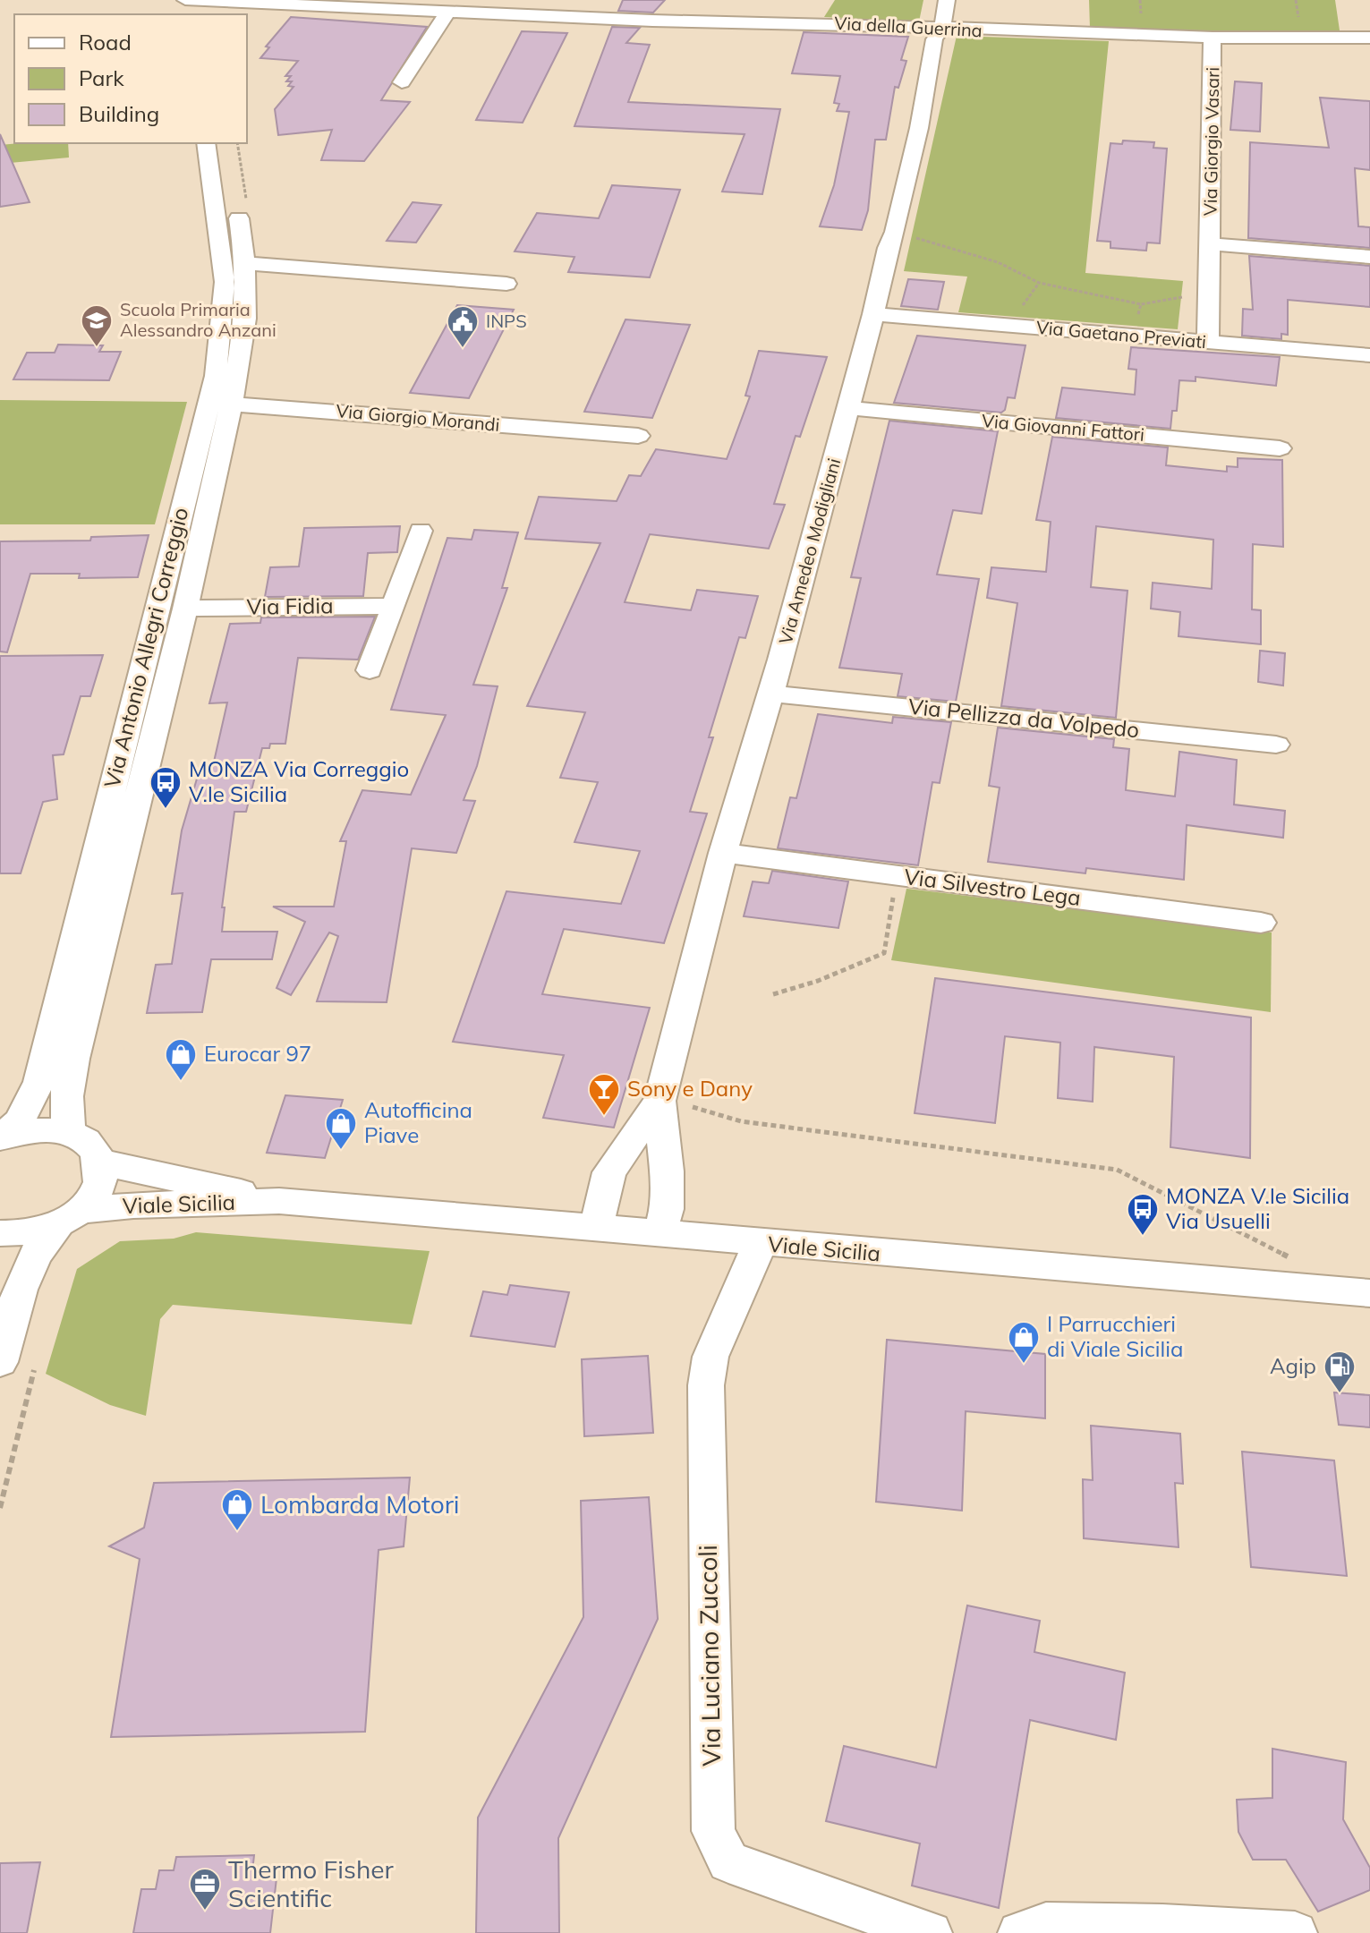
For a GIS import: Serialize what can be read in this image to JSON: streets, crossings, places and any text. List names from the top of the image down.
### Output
{
  "streets": {
    "street": [
      "Via della Guerrina",
      "Via Giorgio Vasari",
      "Via Gaetano Previati",
      "Via Giorgio Morandi",
      "Via Giovanni Fattori",
      "Via Amedeo Modigliani",
      "Via Fidia",
      "Via Antonio Allegri Correggio",
      "Via Pellizza da Volpedo",
      "Via Silvestro Lega",
      "Viale Sicilia",
      "Via Luciano Zuccoli"
    ]
  },
  "crossings": [
    ["Via della Guerrina", "Via Giorgio Vasari"],
    ["Via della Guerrina", "Via Amedeo Modigliani"],
    ["Via Giorgio Vasari", "Via Gaetano Previati"],
    ["Via Gaetano Previati", "Via Amedeo Modigliani"],
    ["Via Giorgio Morandi", "Via Antonio Allegri Correggio"],
    ["Via Giovanni Fattori", "Via Amedeo Modigliani"],
    ["Via Amedeo Modigliani", "Via Pellizza da Volpedo"],
    ["Via Amedeo Modigliani", "Via Silvestro Lega"],
    ["Via Amedeo Modigliani", "Viale Sicilia"],
    ["Via Fidia", "Via Antonio Allegri Correggio"],
    ["Viale Sicilia", "Via Luciano Zuccoli"]
  ],
  "places": {
    "school or university": ["Scuola Primaria Alessandro Anzani"],
    "public building": ["INPS"],
    "bus stop": ["MONZA Via Correggio V.le Sicilia", "MONZA V.le Sicilia Via Usuelli"],
    "shop": [
      "Eurocar 97",
      "Autofficina Piave",
      "I Parrucchieri di Viale Sicilia",
      "Lombarda Motori"
    ],
    "bar": ["Sony e Dany"],
    "fuel station": ["Agip"],
    "office": ["Thermo Fisher Scientific"]
  },
  "legend": ["Road", "Park", "Building"]
}
